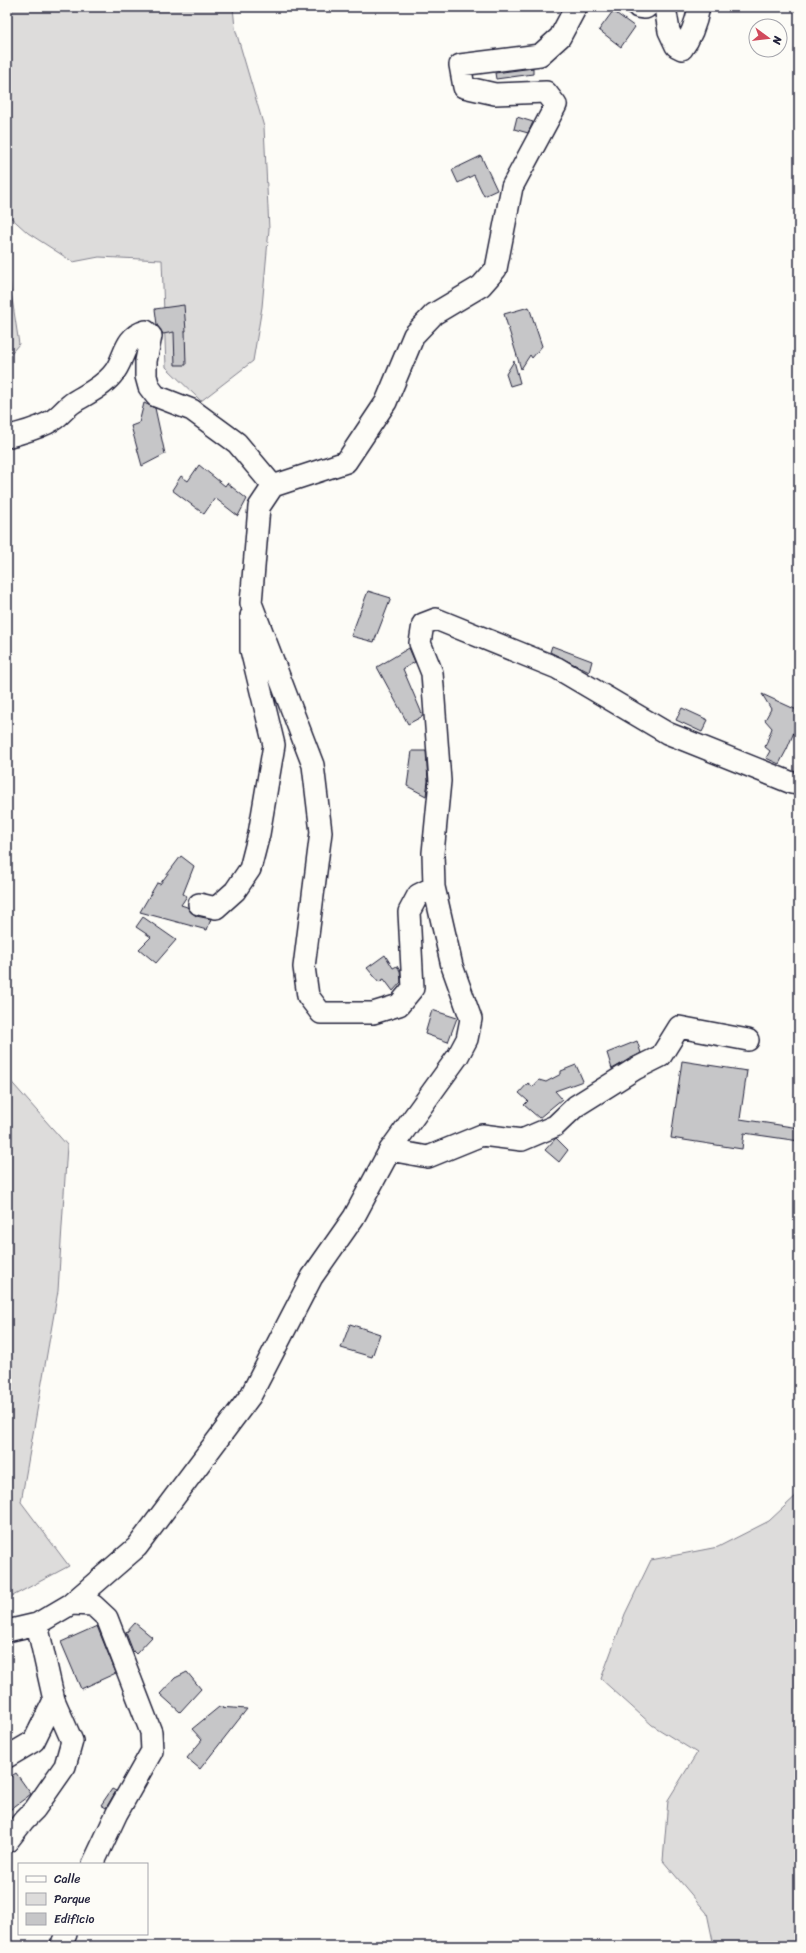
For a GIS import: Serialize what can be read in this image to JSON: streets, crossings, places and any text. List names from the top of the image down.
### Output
{
  "legend": ["Calle", "Parque", "Edificio"],
  "north": "right"
}
